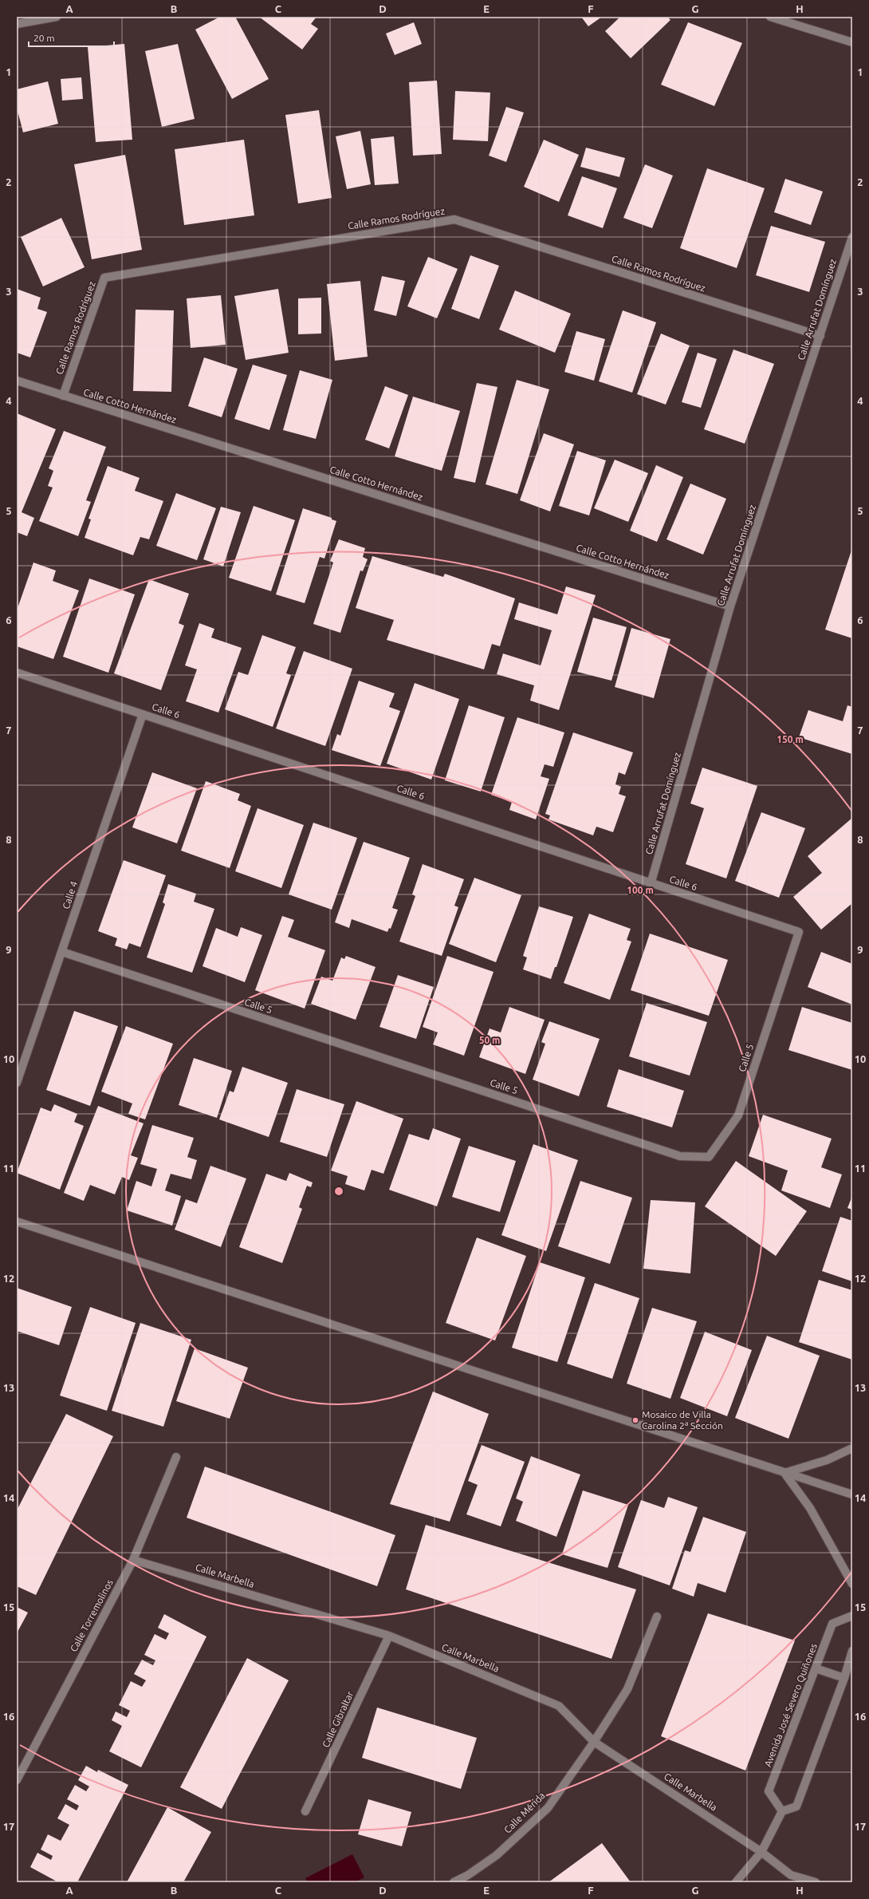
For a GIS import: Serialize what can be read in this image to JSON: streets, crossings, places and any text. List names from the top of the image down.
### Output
{
  "streets": {
    "street": [
      "Calle Ramos Rodríguez",
      "Calle Arrufat Domínguez",
      "Calle Cotto Hernández",
      "Calle 6",
      "Calle 4",
      "Calle 5",
      "Calle Marbella",
      "Calle Torremolinos",
      "Avenida José Severo Quiñones",
      "Calle Gibraltar",
      "Calle Mérida"
    ]
  },
  "crossings": [
    ["Calle Ramos Rodríguez", "Calle Arrufat Domínguez"],
    ["Calle Ramos Rodríguez", "Calle Cotto Hernández"],
    ["Calle Arrufat Domínguez", "Calle Cotto Hernández"],
    ["Calle Arrufat Domínguez", "Calle 6"],
    ["Calle 6", "Calle 4"],
    ["Calle 6", "Calle 5"],
    ["Calle 4", "Calle 5"],
    ["Calle Marbella", "Calle Torremolinos"],
    ["Calle Marbella", "Calle Gibraltar"],
    ["Calle Marbella", "Calle Mérida"]
  ],
  "places": ["Mosaico de Villa Carolina 2ª Sección"],
  "scale_bar": "20 m",
  "grid": {
    "columns": [
      "A",
      "B",
      "C",
      "D",
      "E",
      "F",
      "G",
      "H"
    ],
    "rows": [
      "1",
      "2",
      "3",
      "4",
      "5",
      "6",
      "7",
      "8",
      "9",
      "10",
      "11",
      "12",
      "13",
      "14",
      "15",
      "16",
      "17"
    ]
  },
  "rings": ["150 m", "100 m", "50 m"]
}
